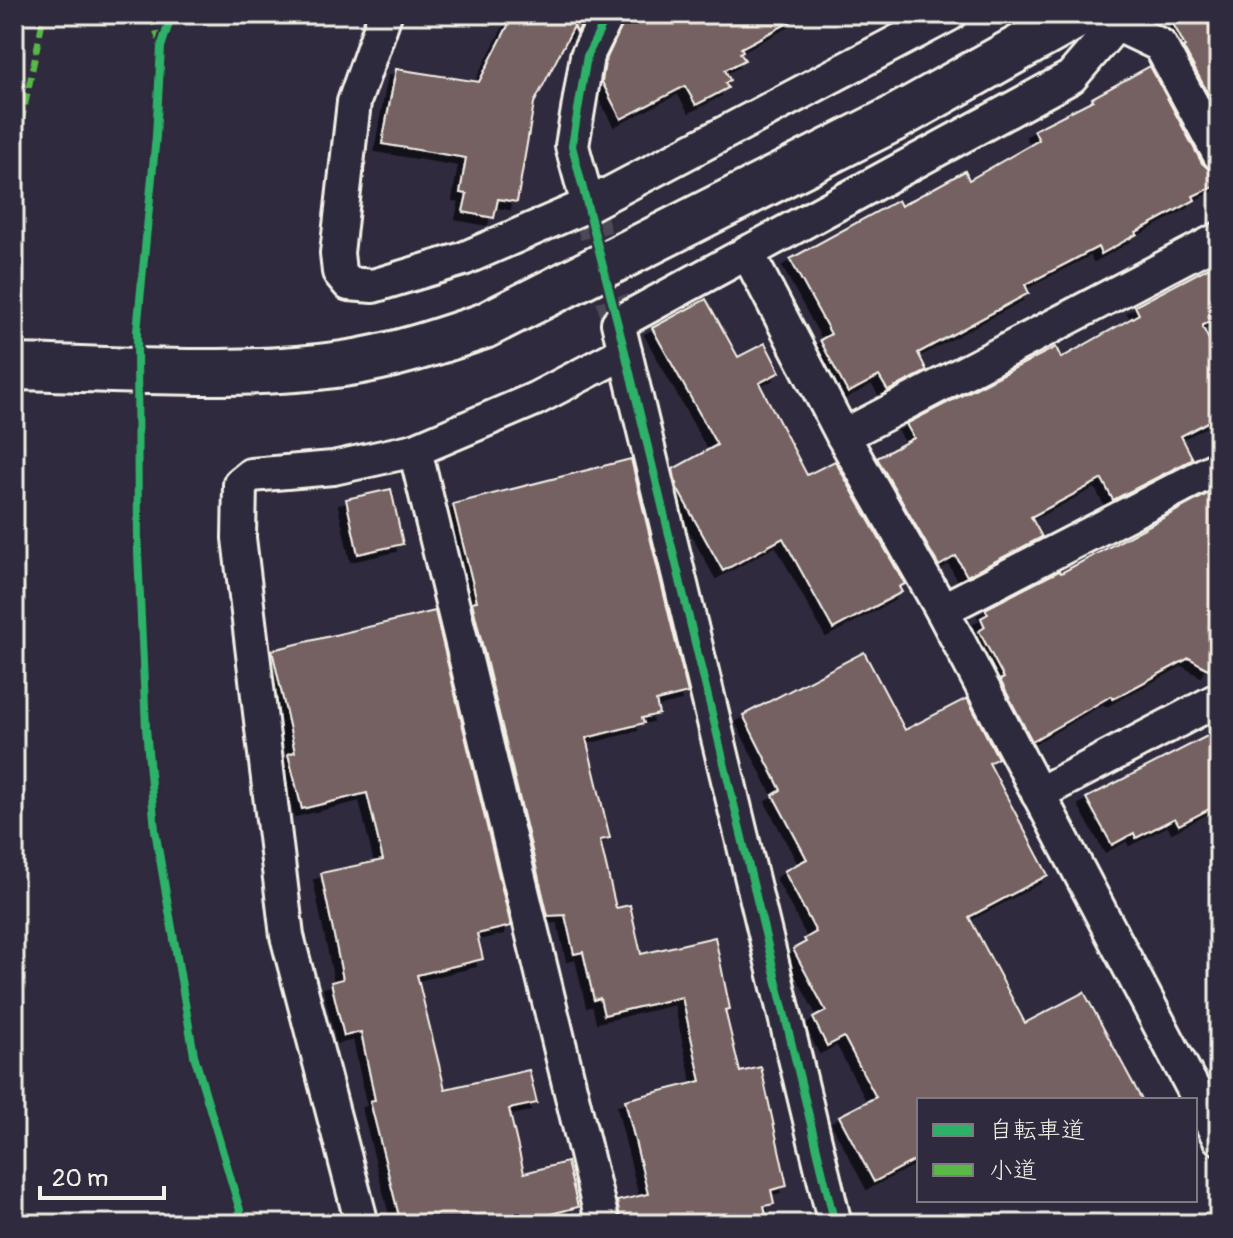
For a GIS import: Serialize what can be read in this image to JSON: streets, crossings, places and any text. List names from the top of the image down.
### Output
{
  "legend": ["自転車道", "小道"],
  "scale_bar": "20 m"
}
